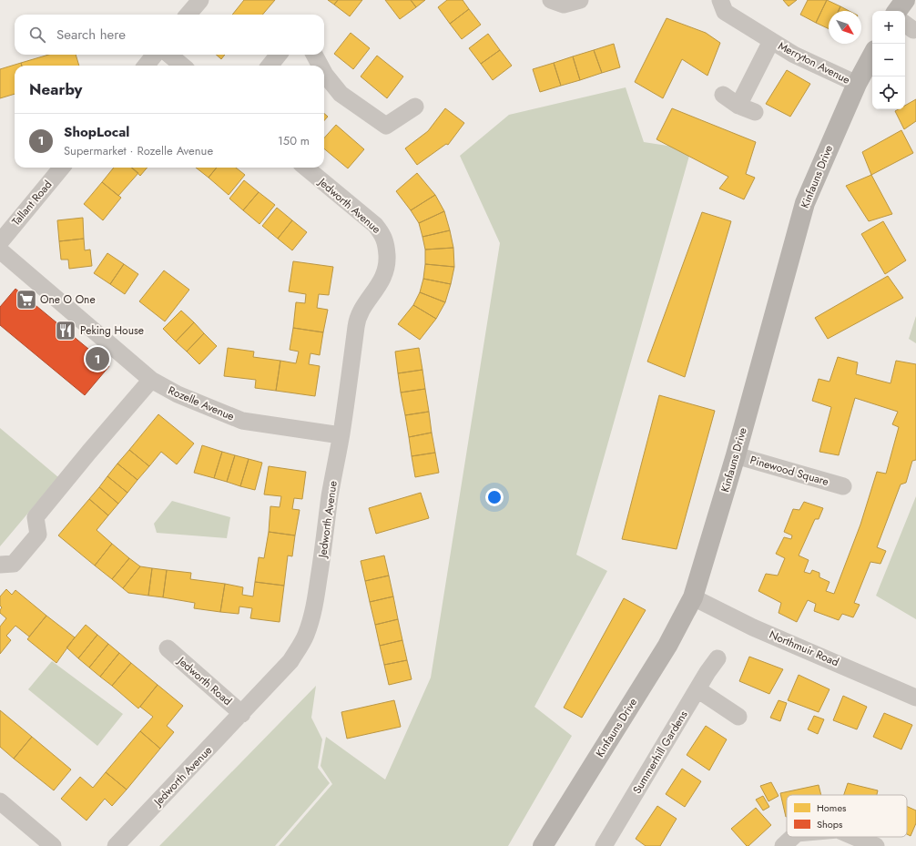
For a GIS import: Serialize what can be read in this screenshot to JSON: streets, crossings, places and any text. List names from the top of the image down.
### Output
{
  "streets": {
    "street": [
      "Merryton Avenue",
      "Kinfauns Drive",
      "Tallant Road",
      "Jedworth Avenue",
      "Rozelle Avenue",
      "Pinewood Square",
      "Northmuir Road",
      "Jedworth Road",
      "Summerhill Gardens"
    ]
  },
  "crossings": [
    ["Merryton Avenue", "Kinfauns Drive"],
    ["Kinfauns Drive", "Pinewood Square"],
    ["Kinfauns Drive", "Northmuir Road"],
    ["Jedworth Avenue", "Rozelle Avenue"],
    ["Jedworth Avenue", "Jedworth Road"]
  ],
  "places": {
    "supermarket": ["One O One"],
    "restaurant": ["Peking House"]
  },
  "legend": ["Homes", "Shops"],
  "north": "bottom right",
  "page": {
    "map_buttons": ["+", "−"],
    "search": "Search here",
    "heading": "Nearby",
    "list": [
      {
        "mark": "1",
        "name": "ShopLocal",
        "note": "Supermarket · Rozelle Avenue",
        "value": "150 m"
      }
    ],
    "pins": "1"
  }
}
